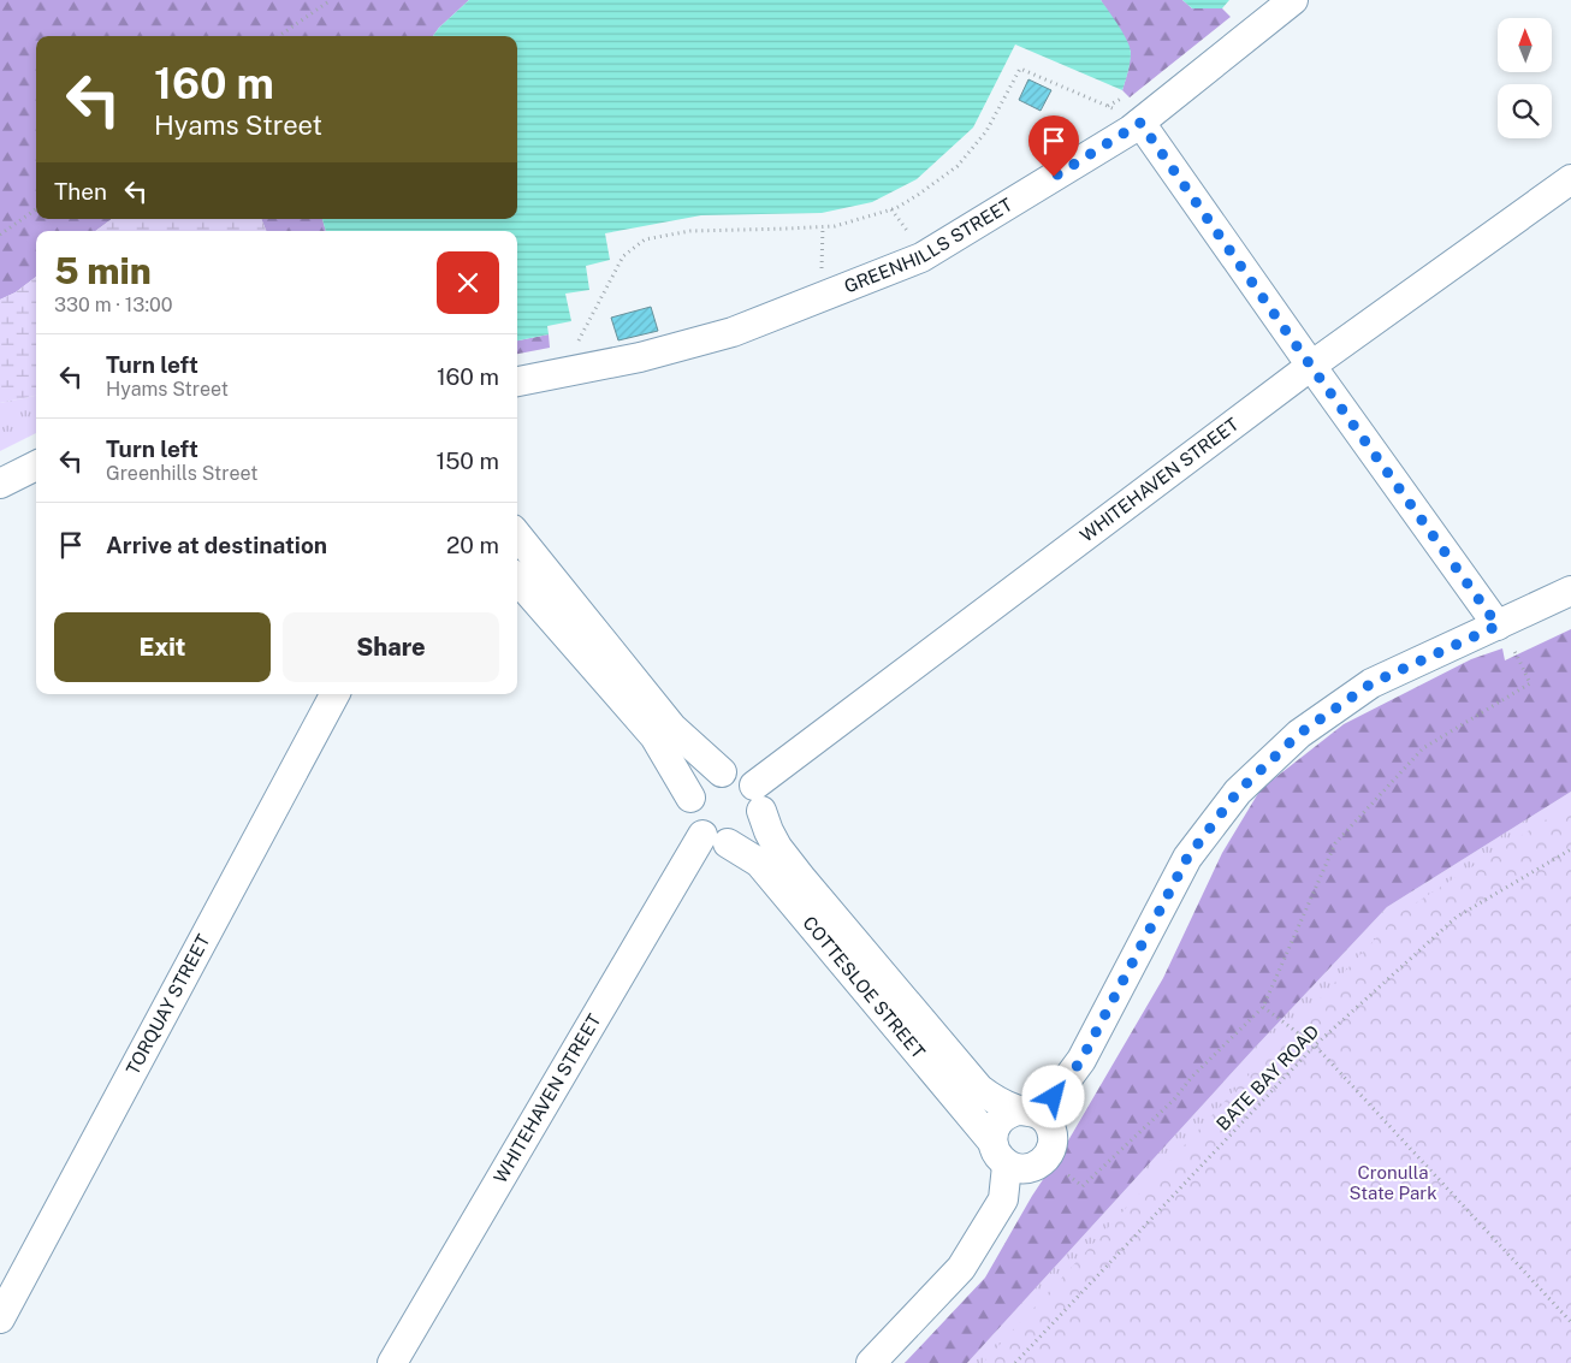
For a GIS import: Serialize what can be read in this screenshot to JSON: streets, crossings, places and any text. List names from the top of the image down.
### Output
{
  "streets": {
    "street": [
      "GREENHILLS STREET",
      "WHITEHAVEN STREET",
      "COTTESLOE STREET",
      "TORQUAY STREET"
    ],
    "path": ["BATE BAY ROAD"]
  },
  "crossings": [
    ["WHITEHAVEN STREET", "COTTESLOE STREET"]
  ],
  "parks": ["Cronulla State Park"],
  "north": "top",
  "page": {
    "turn": ["160 m", "Hyams Street"],
    "then": "Then",
    "heading": ["5 min", "330 m · 13:00"],
    "list": [
      {
        "name": "Turn left",
        "note": "Hyams Street",
        "value": "160 m"
      },
      {
        "name": "Turn left",
        "note": "Greenhills Street",
        "value": "150 m"
      },
      {
        "name": "Arrive at destination",
        "value": "20 m"
      }
    ],
    "buttons": ["Exit", "Share"]
  }
}
